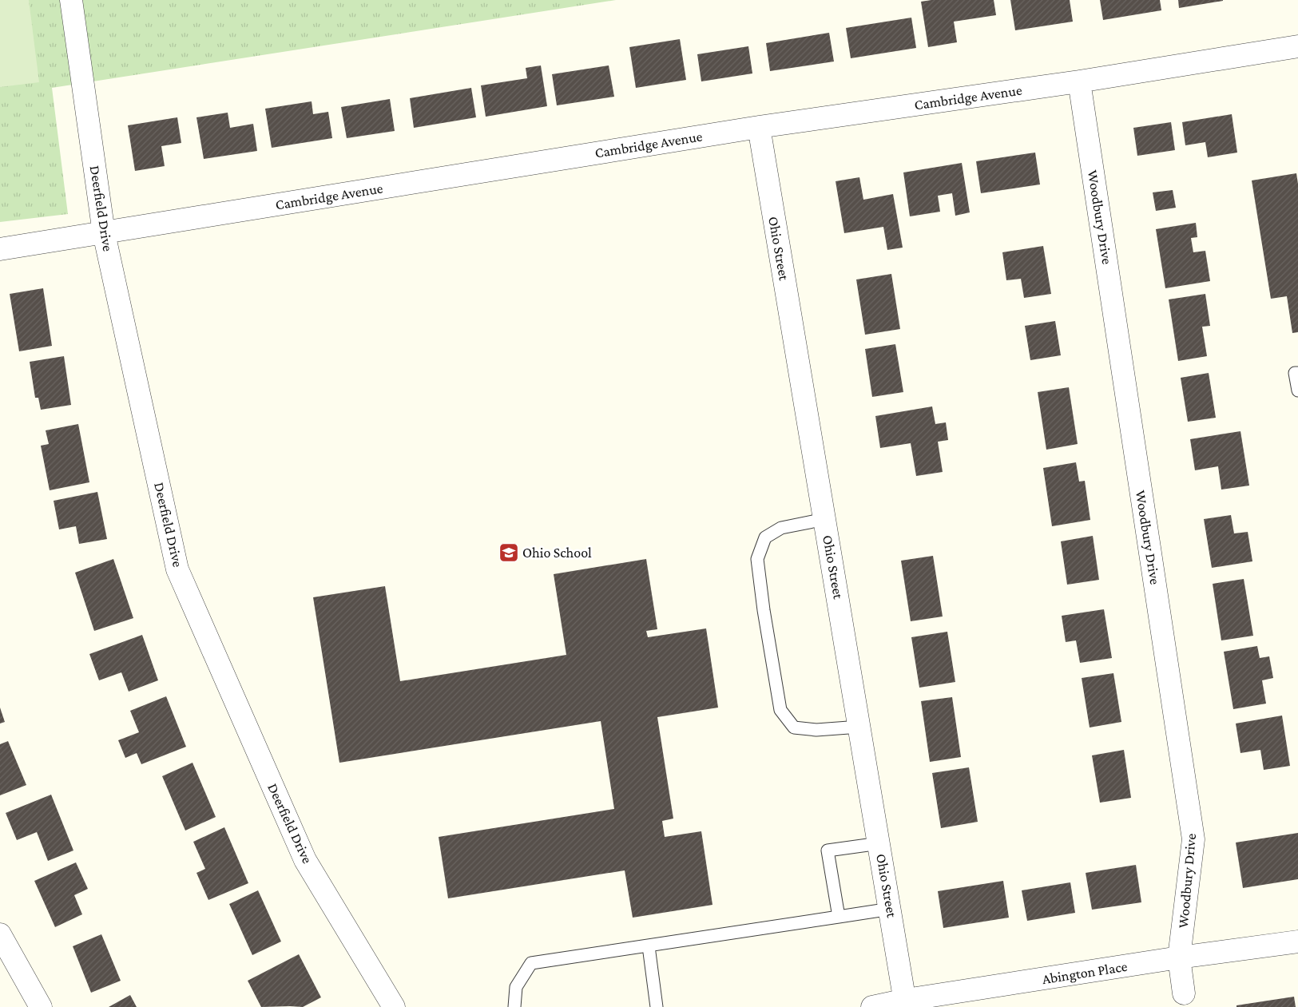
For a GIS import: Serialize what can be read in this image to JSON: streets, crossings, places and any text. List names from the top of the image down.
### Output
{
  "streets": {
    "street": [
      "Cambridge Avenue",
      "Deerfield Drive",
      "Woodbury Drive",
      "Ohio Street",
      "Abington Place"
    ]
  },
  "crossings": [
    ["Cambridge Avenue", "Deerfield Drive"],
    ["Cambridge Avenue", "Woodbury Drive"],
    ["Cambridge Avenue", "Ohio Street"],
    ["Woodbury Drive", "Abington Place"],
    ["Ohio Street", "Abington Place"]
  ],
  "places": {
    "school or university": ["Ohio School"]
  }
}
